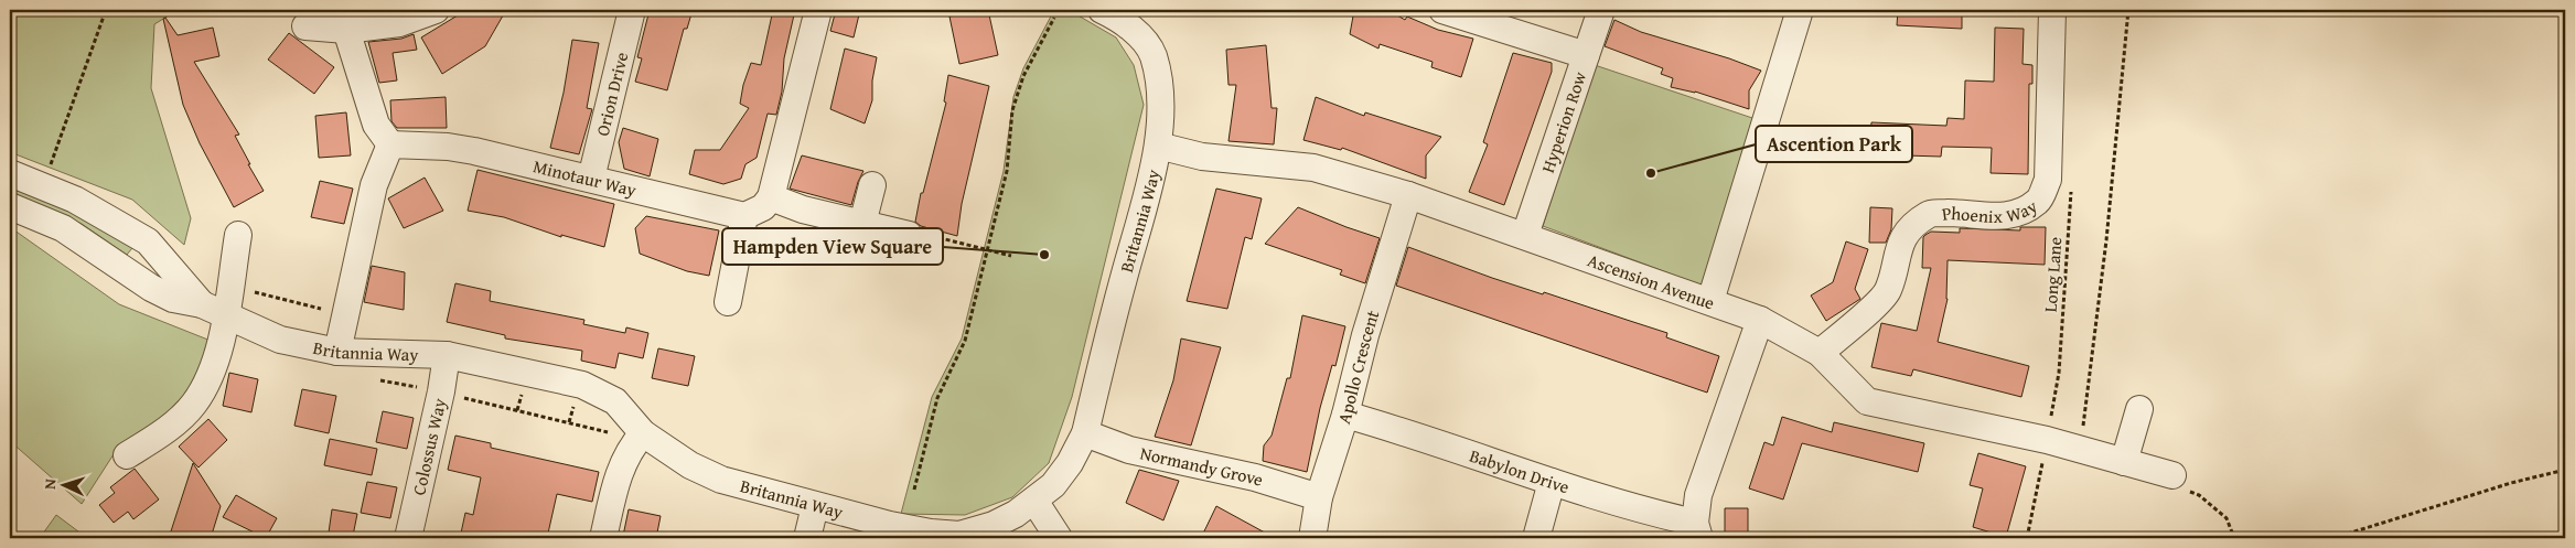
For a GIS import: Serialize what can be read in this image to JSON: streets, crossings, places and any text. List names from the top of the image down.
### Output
{
  "streets": {
    "street": [
      "Orion Drive",
      "Hyperion Row",
      "Minotaur Way",
      "Phoenix Way",
      "Britannia Way",
      "Ascension Avenue",
      "Apollo Crescent",
      "Colossus Way",
      "Normandy Grove",
      "Babylon Drive"
    ],
    "path": ["Long Lane"]
  },
  "crossings": [
    ["Orion Drive", "Minotaur Way"],
    ["Hyperion Row", "Ascension Avenue"],
    ["Phoenix Way", "Ascension Avenue"],
    ["Britannia Way", "Ascension Avenue"],
    ["Britannia Way", "Colossus Way"],
    ["Britannia Way", "Normandy Grove"],
    ["Long Lane", "Ascension Avenue"],
    ["Ascension Avenue", "Apollo Crescent"],
    ["Apollo Crescent", "Normandy Grove"],
    ["Apollo Crescent", "Babylon Drive"]
  ],
  "places": ["Ascention Park", "Hampden View Square"],
  "north": "left"
}
